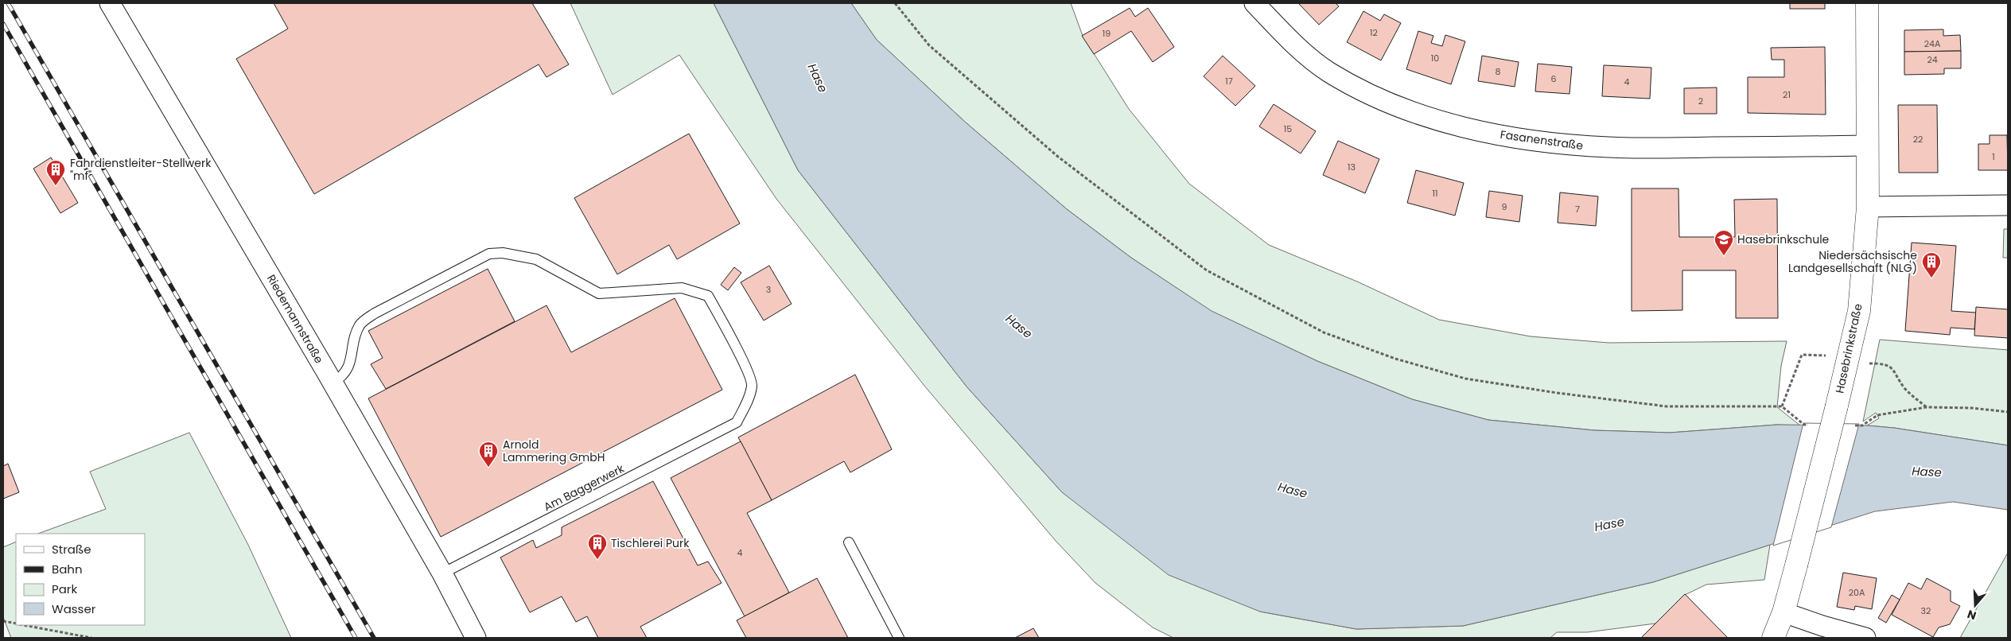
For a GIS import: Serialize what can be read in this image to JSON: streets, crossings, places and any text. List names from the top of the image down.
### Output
{
  "streets": {
    "street": ["Fasanenstraße", "Riedemannstraße", "Hasebrinkstraße"],
    "lane": ["Am Baggerwerk"]
  },
  "crossings": [
    ["Fasanenstraße", "Hasebrinkstraße"],
    ["Riedemannstraße", "Am Baggerwerk"]
  ],
  "water": ["Hase"],
  "places": {
    "building": [
      "Fahrdienstleiter-Stellwerk \"mf\"",
      "Niedersächsische Landgesellschaft (NLG)",
      "Arnold Lammering GmbH",
      "Tischlerei Purk"
    ],
    "school or university": ["Hasebrinkschule"]
  },
  "house_numbers": [
    "12",
    "19",
    "24A",
    "10",
    "24",
    "8",
    "6",
    "17",
    "4",
    "21",
    "2",
    "15",
    "22",
    "1",
    "13",
    "11",
    "9",
    "7",
    "3",
    "4",
    "20A",
    "32"
  ],
  "legend": [
    "Straße",
    "Bahn",
    "Park",
    "Wasser"
  ],
  "north": "bottom"
}
